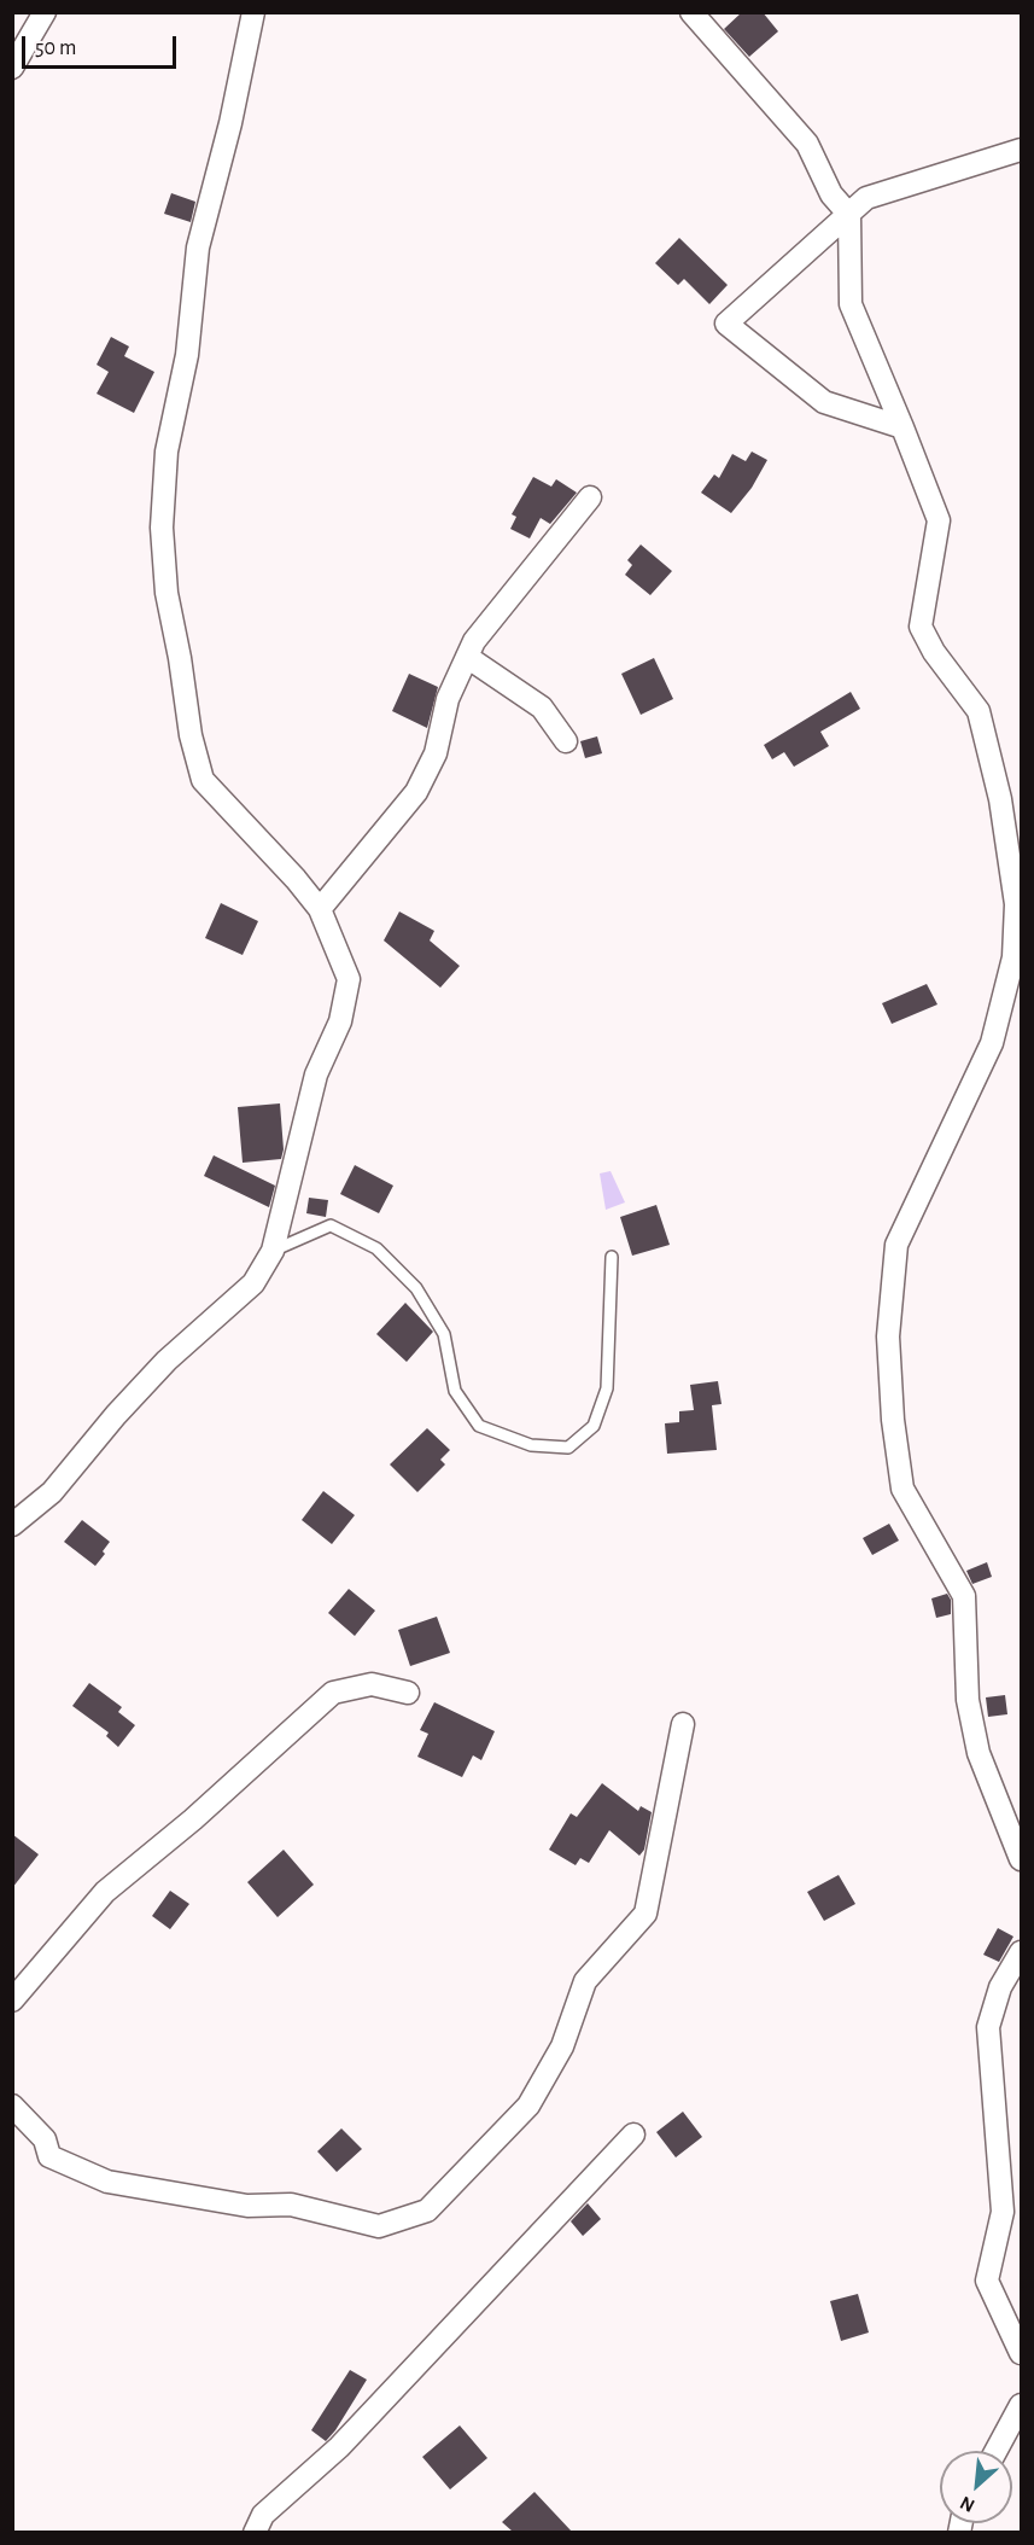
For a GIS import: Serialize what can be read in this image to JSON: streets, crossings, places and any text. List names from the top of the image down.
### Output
{
  "scale_bar": "50 m",
  "north": "bottom left"
}
